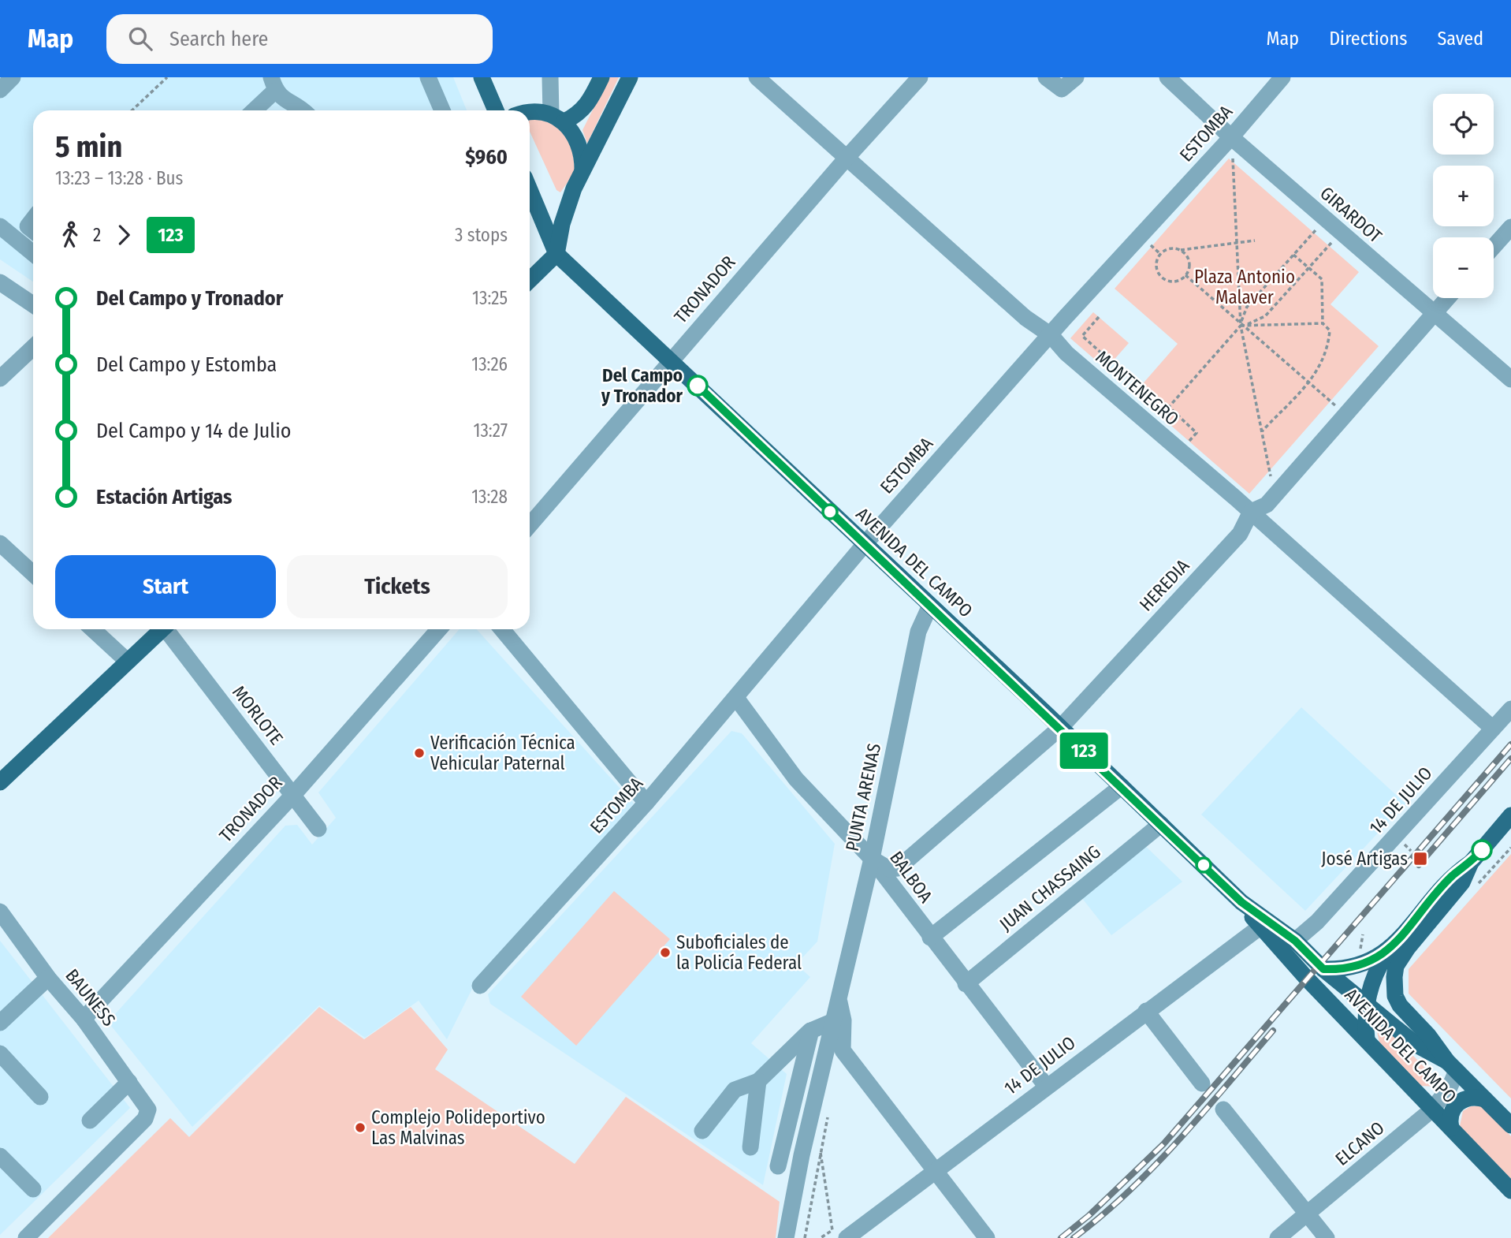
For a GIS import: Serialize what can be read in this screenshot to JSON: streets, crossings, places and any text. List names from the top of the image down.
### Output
{
  "streets": {
    "main road": ["AVENIDA DEL CAMPO"],
    "street": [
      "ESTOMBA",
      "GIRARDOT",
      "TRONADOR",
      "MONTENEGRO",
      "HEREDIA",
      "MORLOTE",
      "PUNTA ARENAS",
      "14 DE JULIO",
      "BALBOA",
      "JUAN CHASSAING",
      "BAUNESS",
      "ELCANO"
    ]
  },
  "crossings": [
    ["ESTOMBA", "GIRARDOT"],
    ["ESTOMBA", "MONTENEGRO"],
    ["ESTOMBA", "AVENIDA DEL CAMPO"],
    ["ESTOMBA", "BALBOA"],
    ["GIRARDOT", "HEREDIA"],
    ["TRONADOR", "MONTENEGRO"],
    ["TRONADOR", "AVENIDA DEL CAMPO"],
    ["TRONADOR", "MORLOTE"],
    ["TRONADOR", "BAUNESS"],
    ["MONTENEGRO", "HEREDIA"],
    ["MONTENEGRO", "14 DE JULIO"],
    ["AVENIDA DEL CAMPO", "HEREDIA"],
    ["AVENIDA DEL CAMPO", "PUNTA ARENAS"],
    ["AVENIDA DEL CAMPO", "14 DE JULIO"],
    ["AVENIDA DEL CAMPO", "JUAN CHASSAING"],
    ["AVENIDA DEL CAMPO", "ELCANO"],
    ["HEREDIA", "PUNTA ARENAS"],
    ["HEREDIA", "BALBOA"],
    ["PUNTA ARENAS", "14 DE JULIO"],
    ["PUNTA ARENAS", "BALBOA"],
    ["14 DE JULIO", "BALBOA"],
    ["BALBOA", "JUAN CHASSAING"]
  ],
  "parks": ["Plaza Antonio Malaver"],
  "places": {
    "other": [
      "Del Campo y Tronador",
      "Verificación Técnica Vehicular Paternal",
      "Suboficiales de la Policía Federal",
      "Complejo Polideportivo Las Malvinas"
    ],
    "transit": ["José Artigas"]
  },
  "lines": ["bus line 123"],
  "page": {
    "header": "Map",
    "search": "Search here",
    "nav": ["Map", "Directions", "Saved"],
    "on_map": "123",
    "map_buttons": ["+", "−"],
    "heading": ["5 min", "13:23 – 13:28 · Bus", "$960"],
    "legs": ["2", "123", "3 stops"],
    "list": [
      {
        "name": "Del Campo y Tronador",
        "value": "13:25"
      },
      {
        "name": "Del Campo y Estomba",
        "value": "13:26"
      },
      {
        "name": "Del Campo y 14 de Julio",
        "value": "13:27"
      },
      {
        "name": "Estación Artigas",
        "value": "13:28"
      }
    ],
    "buttons": ["Start", "Tickets"]
  }
}
